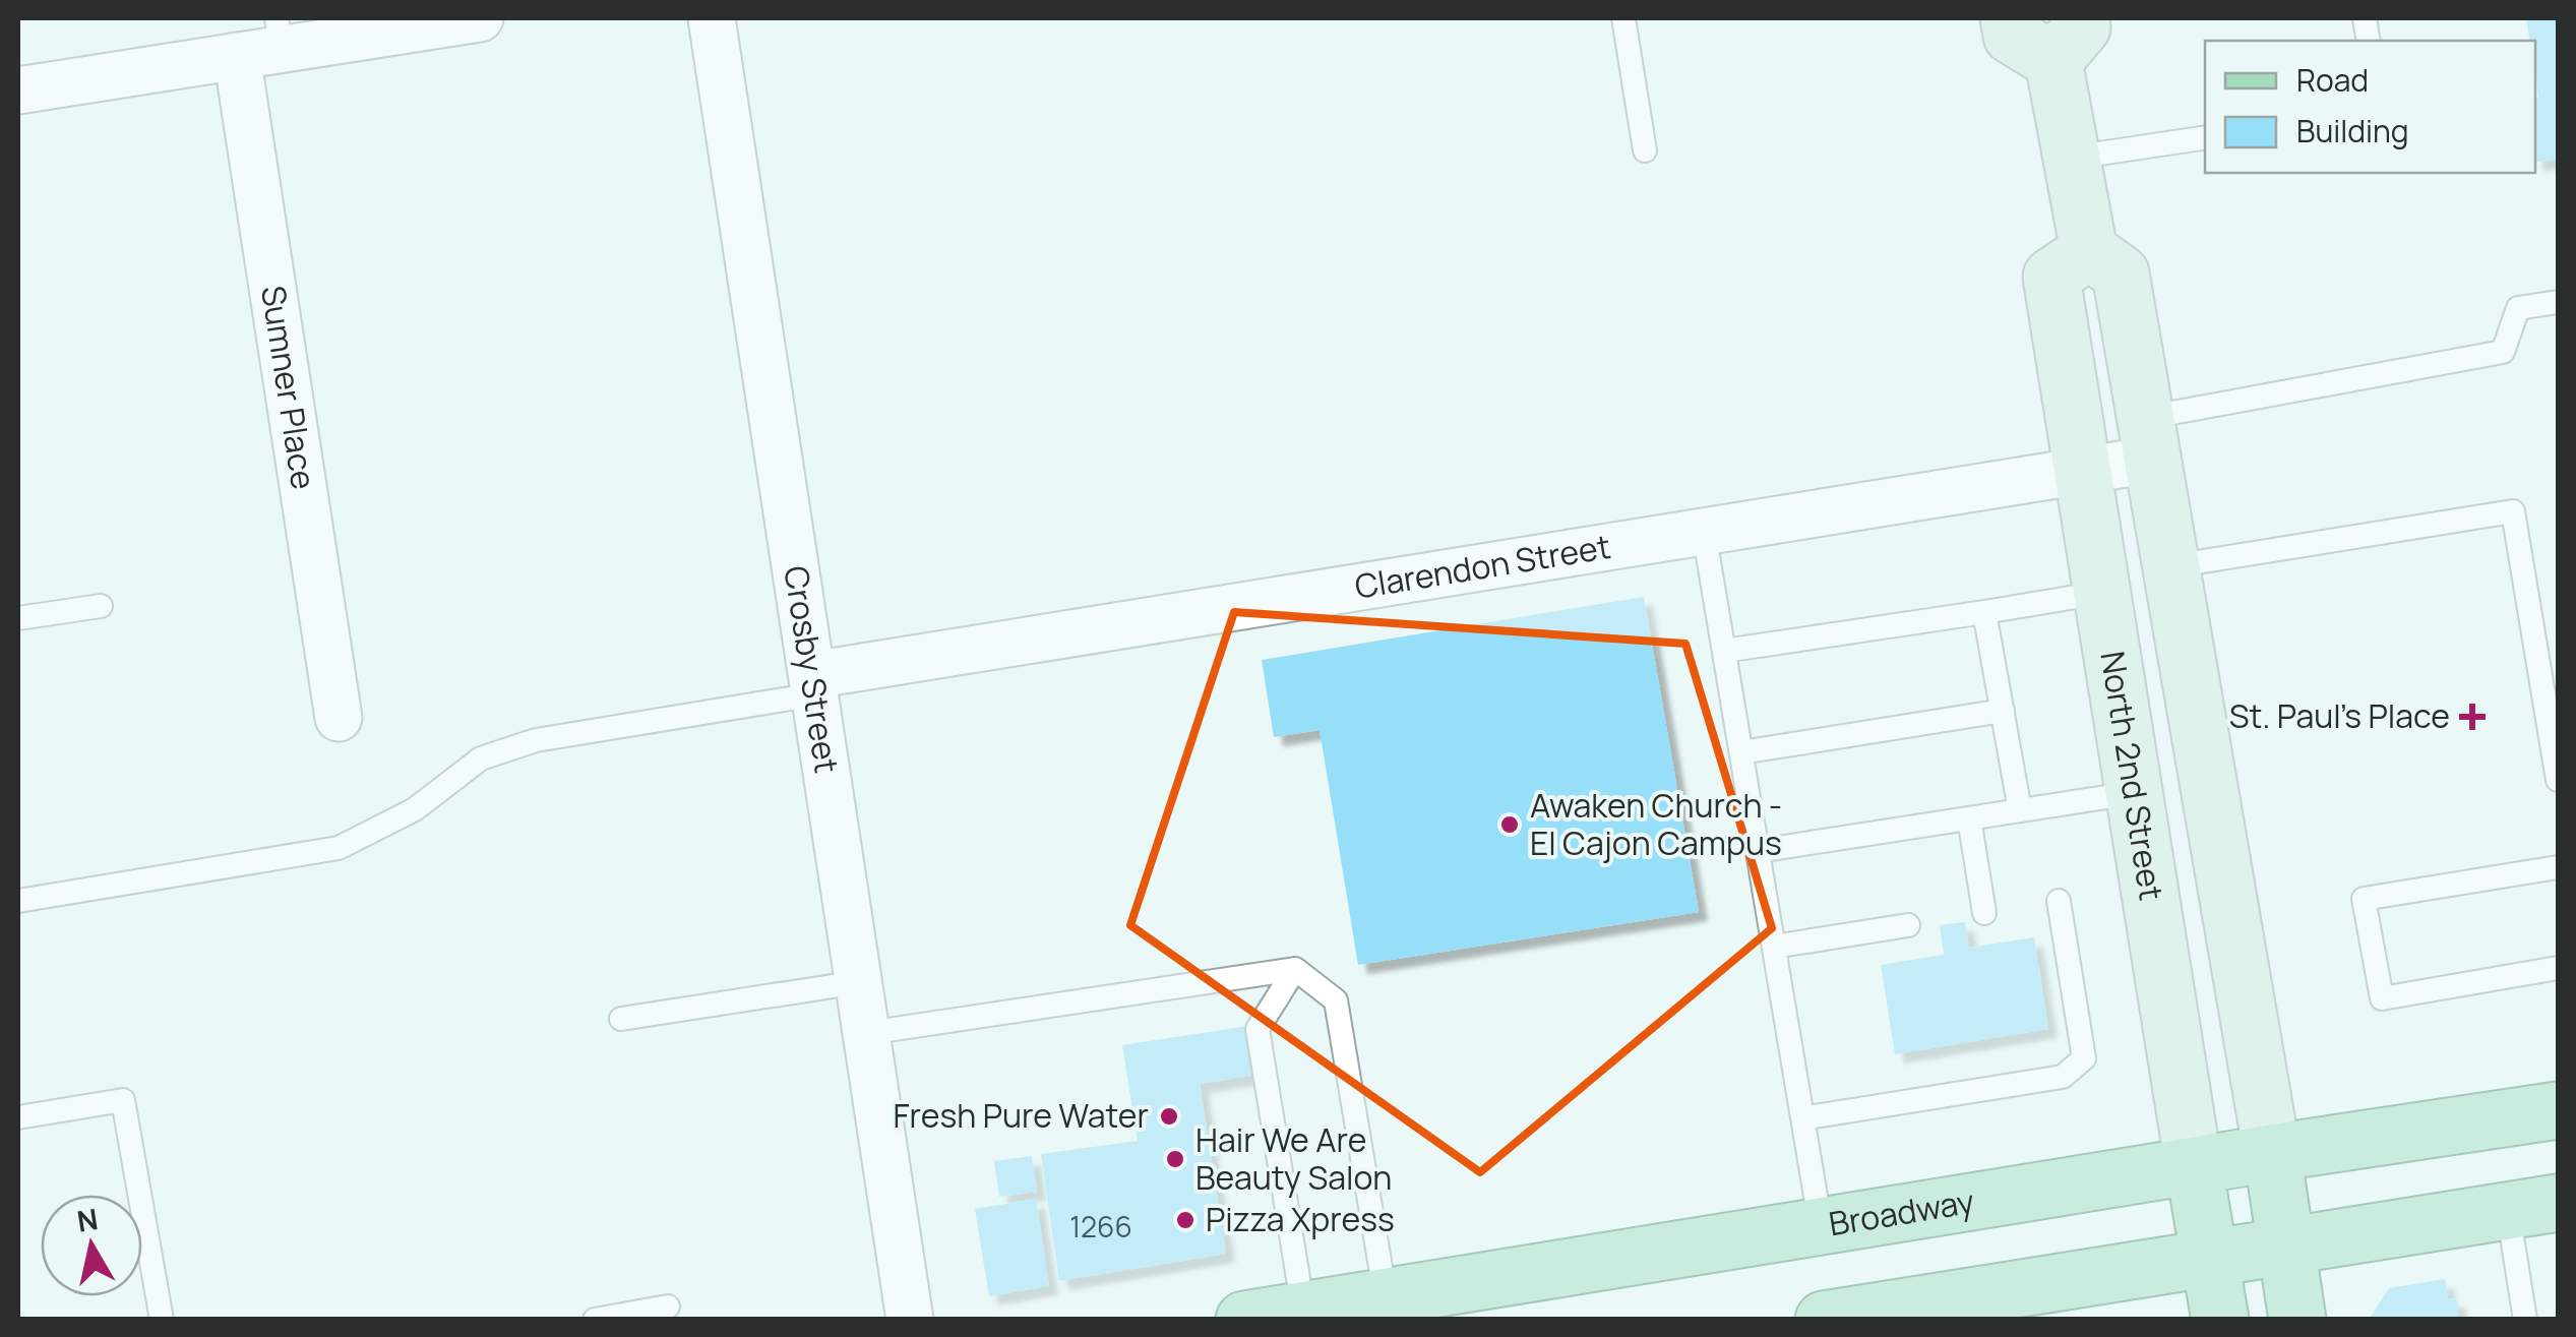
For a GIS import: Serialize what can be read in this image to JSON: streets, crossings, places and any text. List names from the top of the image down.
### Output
{
  "streets": {
    "main road": ["North 2nd Street", "Broadway"],
    "street": ["Sumner Place", "Clarendon Street", "Crosby Street"]
  },
  "crossings": [
    ["Clarendon Street", "Crosby Street"],
    ["Clarendon Street", "North 2nd Street"],
    ["North 2nd Street", "Broadway"]
  ],
  "places": {
    "health": ["St. Paul's Place"],
    "other": [
      "Awaken Church - El Cajon Campus",
      "Fresh Pure Water",
      "Hair We Are Beauty Salon",
      "Pizza Xpress"
    ]
  },
  "house_numbers": ["1266"],
  "legend": ["Road", "Building"],
  "north": "top"
}
